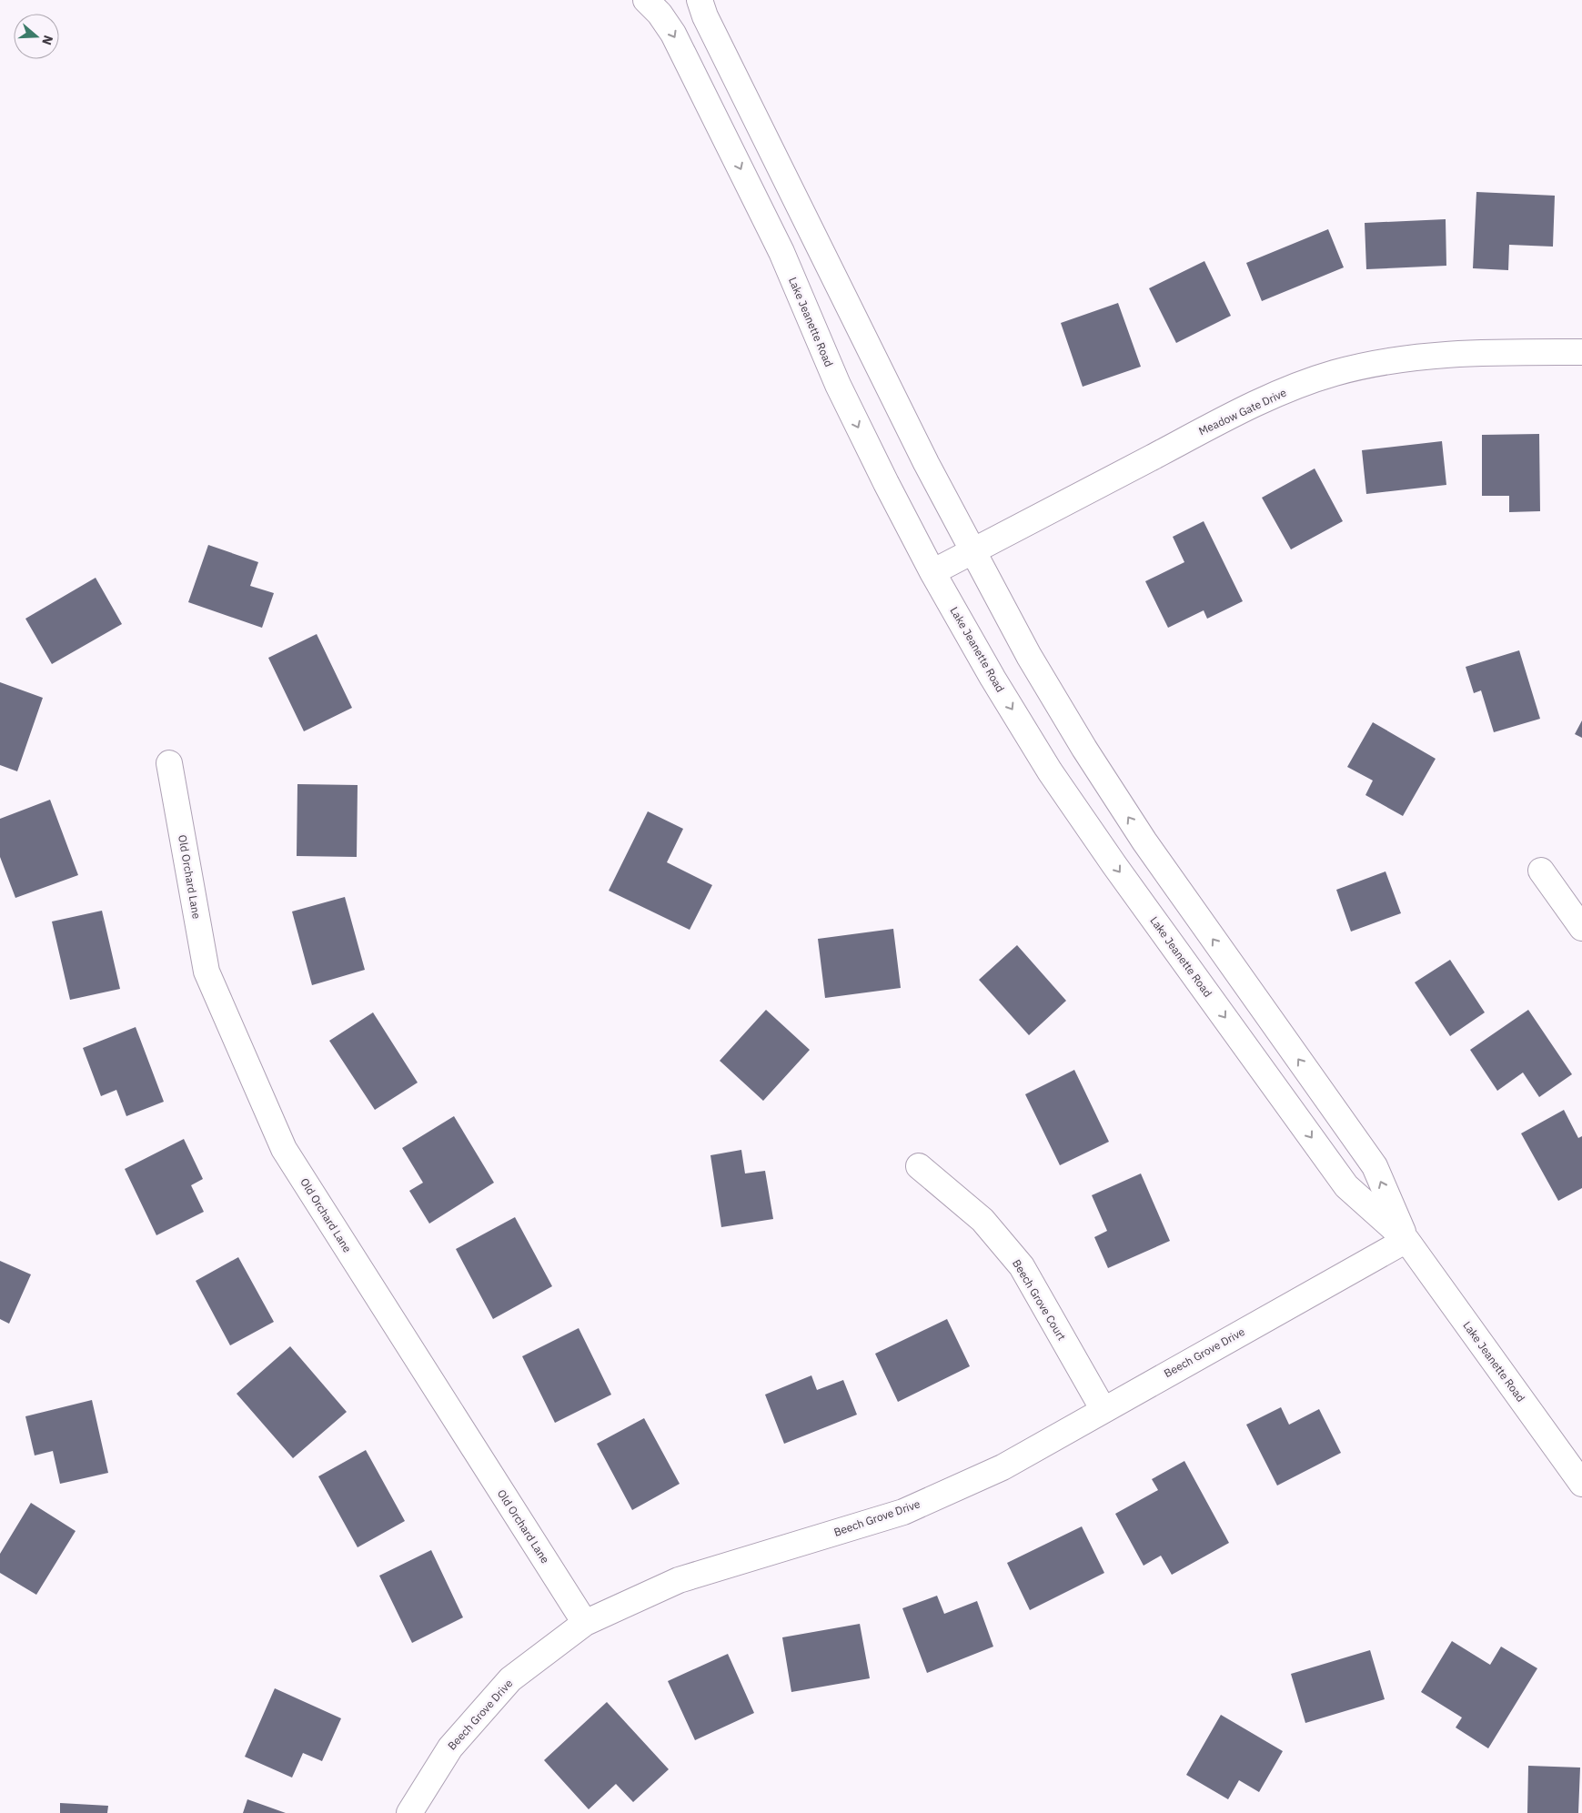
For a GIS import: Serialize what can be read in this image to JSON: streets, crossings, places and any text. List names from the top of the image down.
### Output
{
  "streets": {
    "street": [
      "Lake Jeanette Road",
      "Meadow Gate Drive",
      "Old Orchard Lane",
      "Beech Grove Court",
      "Beech Grove Drive"
    ]
  },
  "crossings": [
    ["Lake Jeanette Road", "Meadow Gate Drive"],
    ["Lake Jeanette Road", "Beech Grove Drive"],
    ["Old Orchard Lane", "Beech Grove Drive"],
    ["Beech Grove Court", "Beech Grove Drive"]
  ],
  "north": "right"
}
